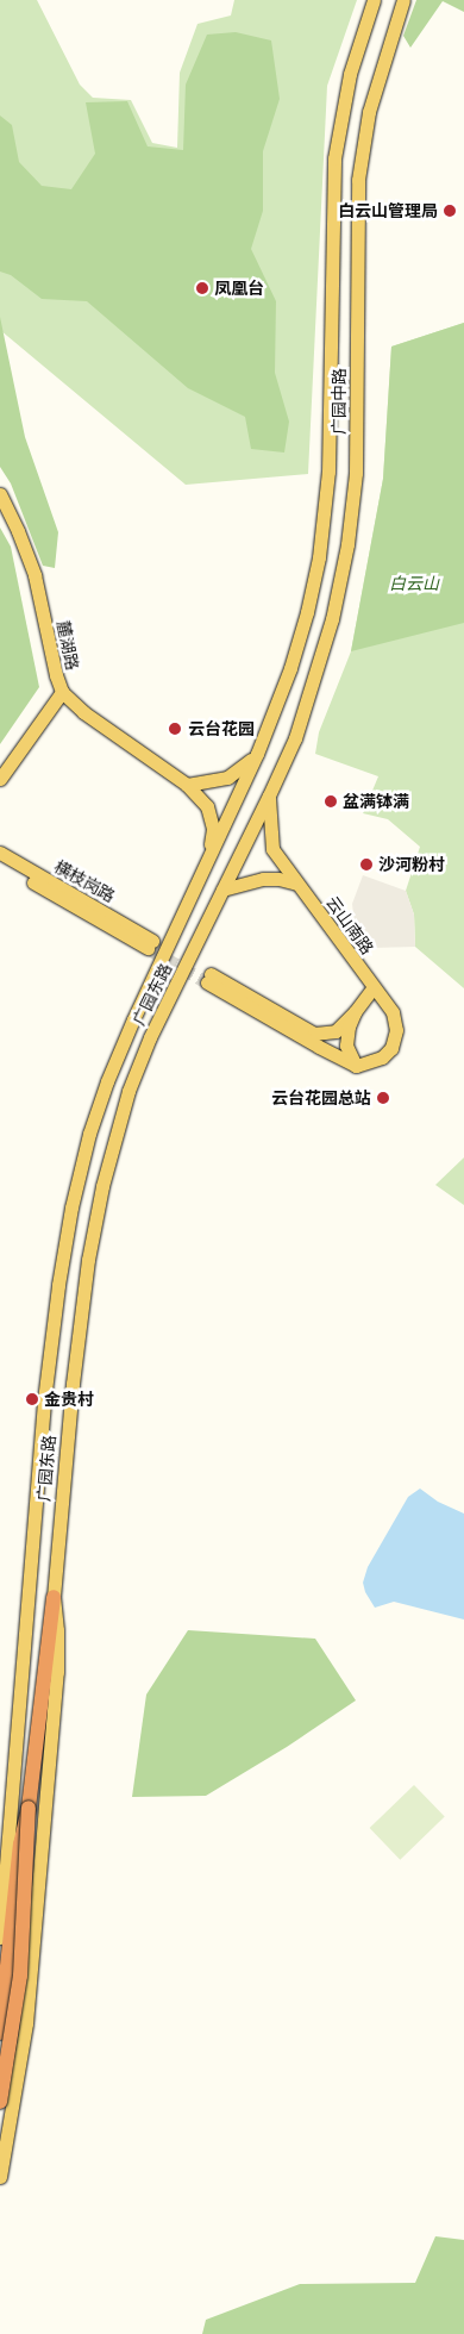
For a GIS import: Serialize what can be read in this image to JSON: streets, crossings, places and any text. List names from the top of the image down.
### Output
{
  "streets": {
    "main road": [
      "广园中路",
      "麓湖路",
      "横枝岗路",
      "云山南路",
      "广园东路"
    ]
  },
  "crossings": [
    ["广园中路", "云山南路"],
    ["广园中路", "广园东路"],
    ["麓湖路", "广园东路"],
    ["云山南路", "广园东路"]
  ],
  "parks": ["白云山"],
  "places": [
    "白云山管理局",
    "凤凰台",
    "云台花园",
    "盆满钵满",
    "沙河粉村",
    "云台花园总站",
    "金贵村"
  ]
}
